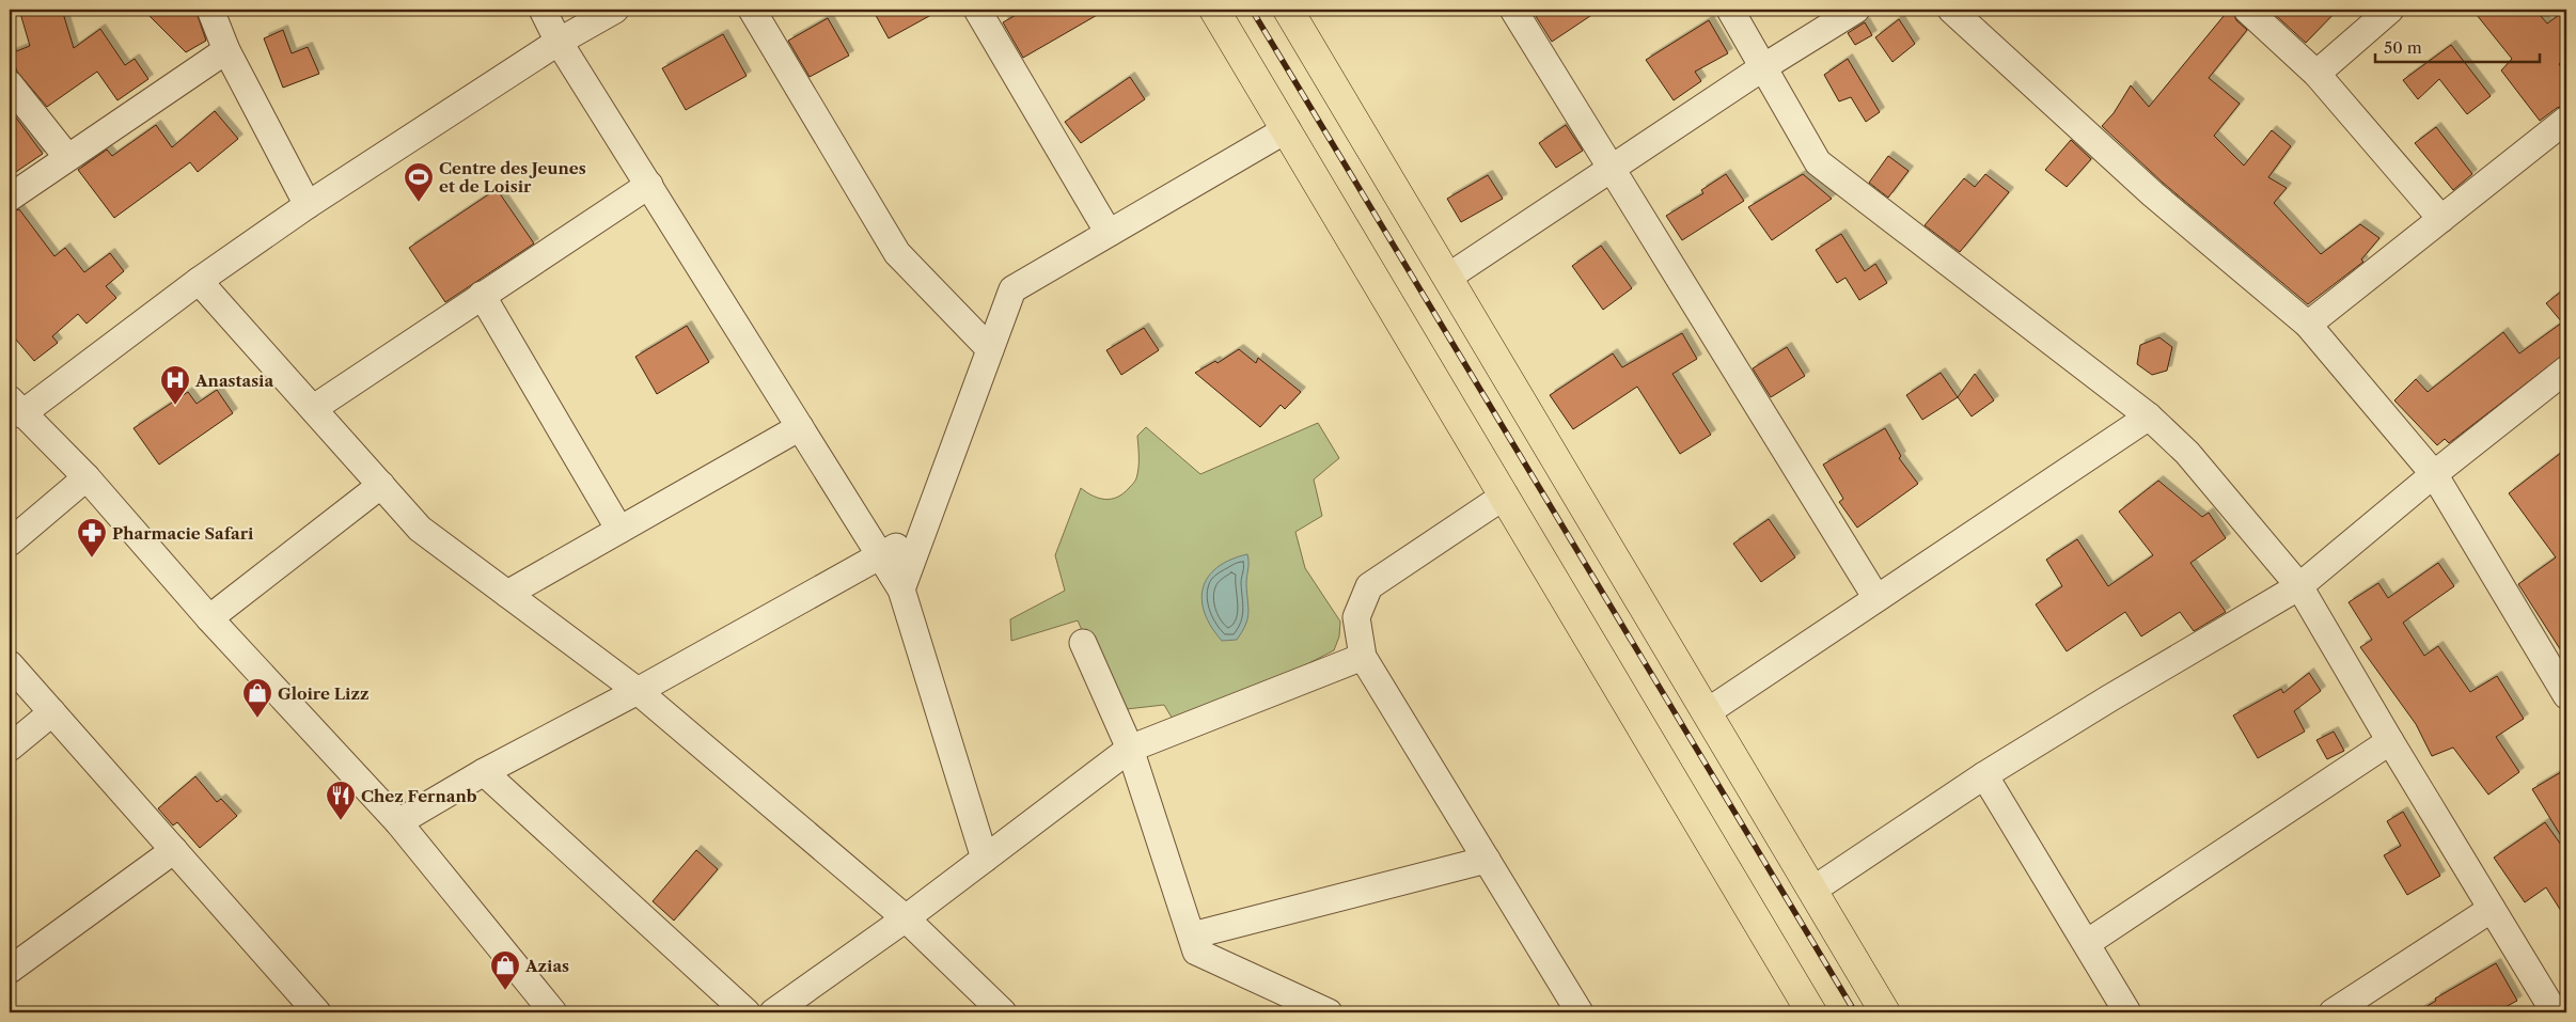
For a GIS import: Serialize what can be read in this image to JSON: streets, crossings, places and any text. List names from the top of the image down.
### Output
{
  "places": {
    "sports": ["Centre des Jeunes et de Loisir"],
    "hospital": ["Anastasia"],
    "pharmacy": ["Pharmacie Safari"],
    "shop": ["Gloire Lizz", "Azias"],
    "restaurant": ["Chez Fernanb"]
  },
  "scale_bar": "50 m"
}
